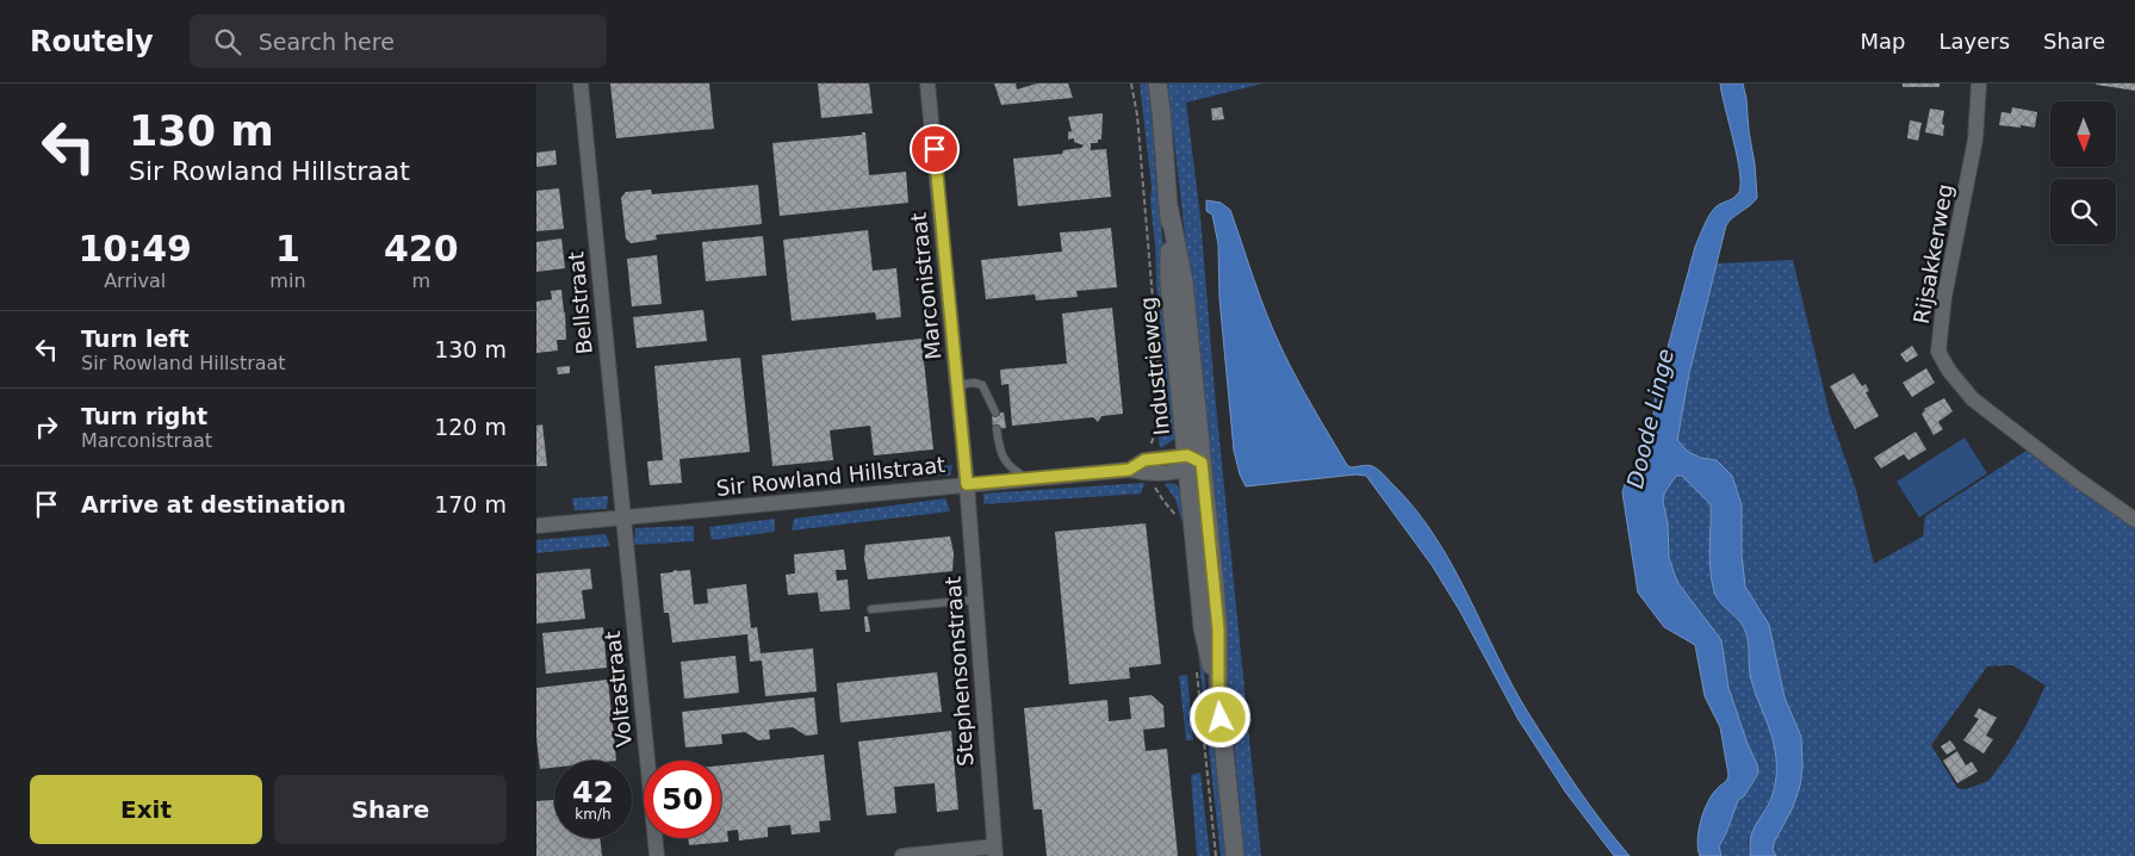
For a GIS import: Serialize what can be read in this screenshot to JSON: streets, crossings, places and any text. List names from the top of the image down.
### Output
{
  "streets": {
    "main road": ["Industrieweg"],
    "street": [
      "Rijsakkerweg",
      "Marconistraat",
      "Bellstraat",
      "Sir Rowland Hillstraat",
      "Stephensonstraat",
      "Voltastraat"
    ]
  },
  "crossings": [
    ["Marconistraat", "Sir Rowland Hillstraat"],
    ["Marconistraat", "Stephensonstraat"],
    ["Bellstraat", "Sir Rowland Hillstraat"],
    ["Bellstraat", "Voltastraat"],
    ["Industrieweg", "Sir Rowland Hillstraat"],
    ["Sir Rowland Hillstraat", "Stephensonstraat"],
    ["Sir Rowland Hillstraat", "Voltastraat"]
  ],
  "water": ["Doode Linge"],
  "north": "bottom",
  "page": {
    "header": "Routely",
    "search": "Search here",
    "nav": ["Map", "Layers", "Share"],
    "turn": ["130 m", "Sir Rowland Hillstraat"],
    "eta": [
      "10:49",
      "Arrival",
      "1",
      "min",
      "420",
      "m"
    ],
    "list": [
      {
        "name": "Turn left",
        "note": "Sir Rowland Hillstraat",
        "value": "130 m"
      },
      {
        "name": "Turn right",
        "note": "Marconistraat",
        "value": "120 m"
      },
      {
        "name": "Arrive at destination",
        "value": "170 m"
      }
    ],
    "speed": "42 km/h",
    "limit": "50",
    "buttons": ["Exit", "Share"]
  }
}
